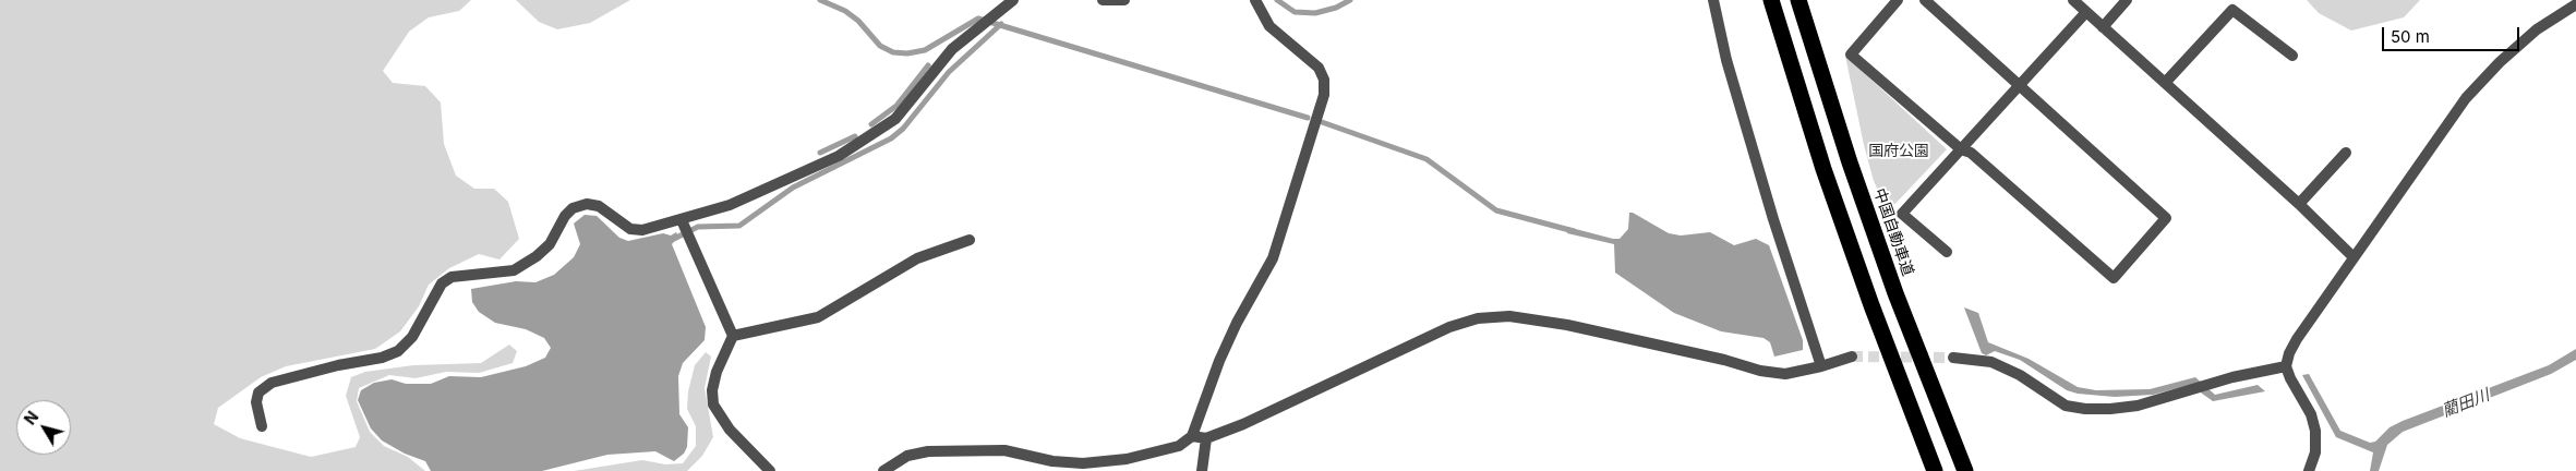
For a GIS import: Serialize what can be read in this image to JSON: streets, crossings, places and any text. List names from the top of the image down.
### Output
{
  "streets": {
    "highway": ["中国自動車道"]
  },
  "water": ["藺田川"],
  "parks": ["国府公園"],
  "scale_bar": "50 m",
  "north": "top left"
}
